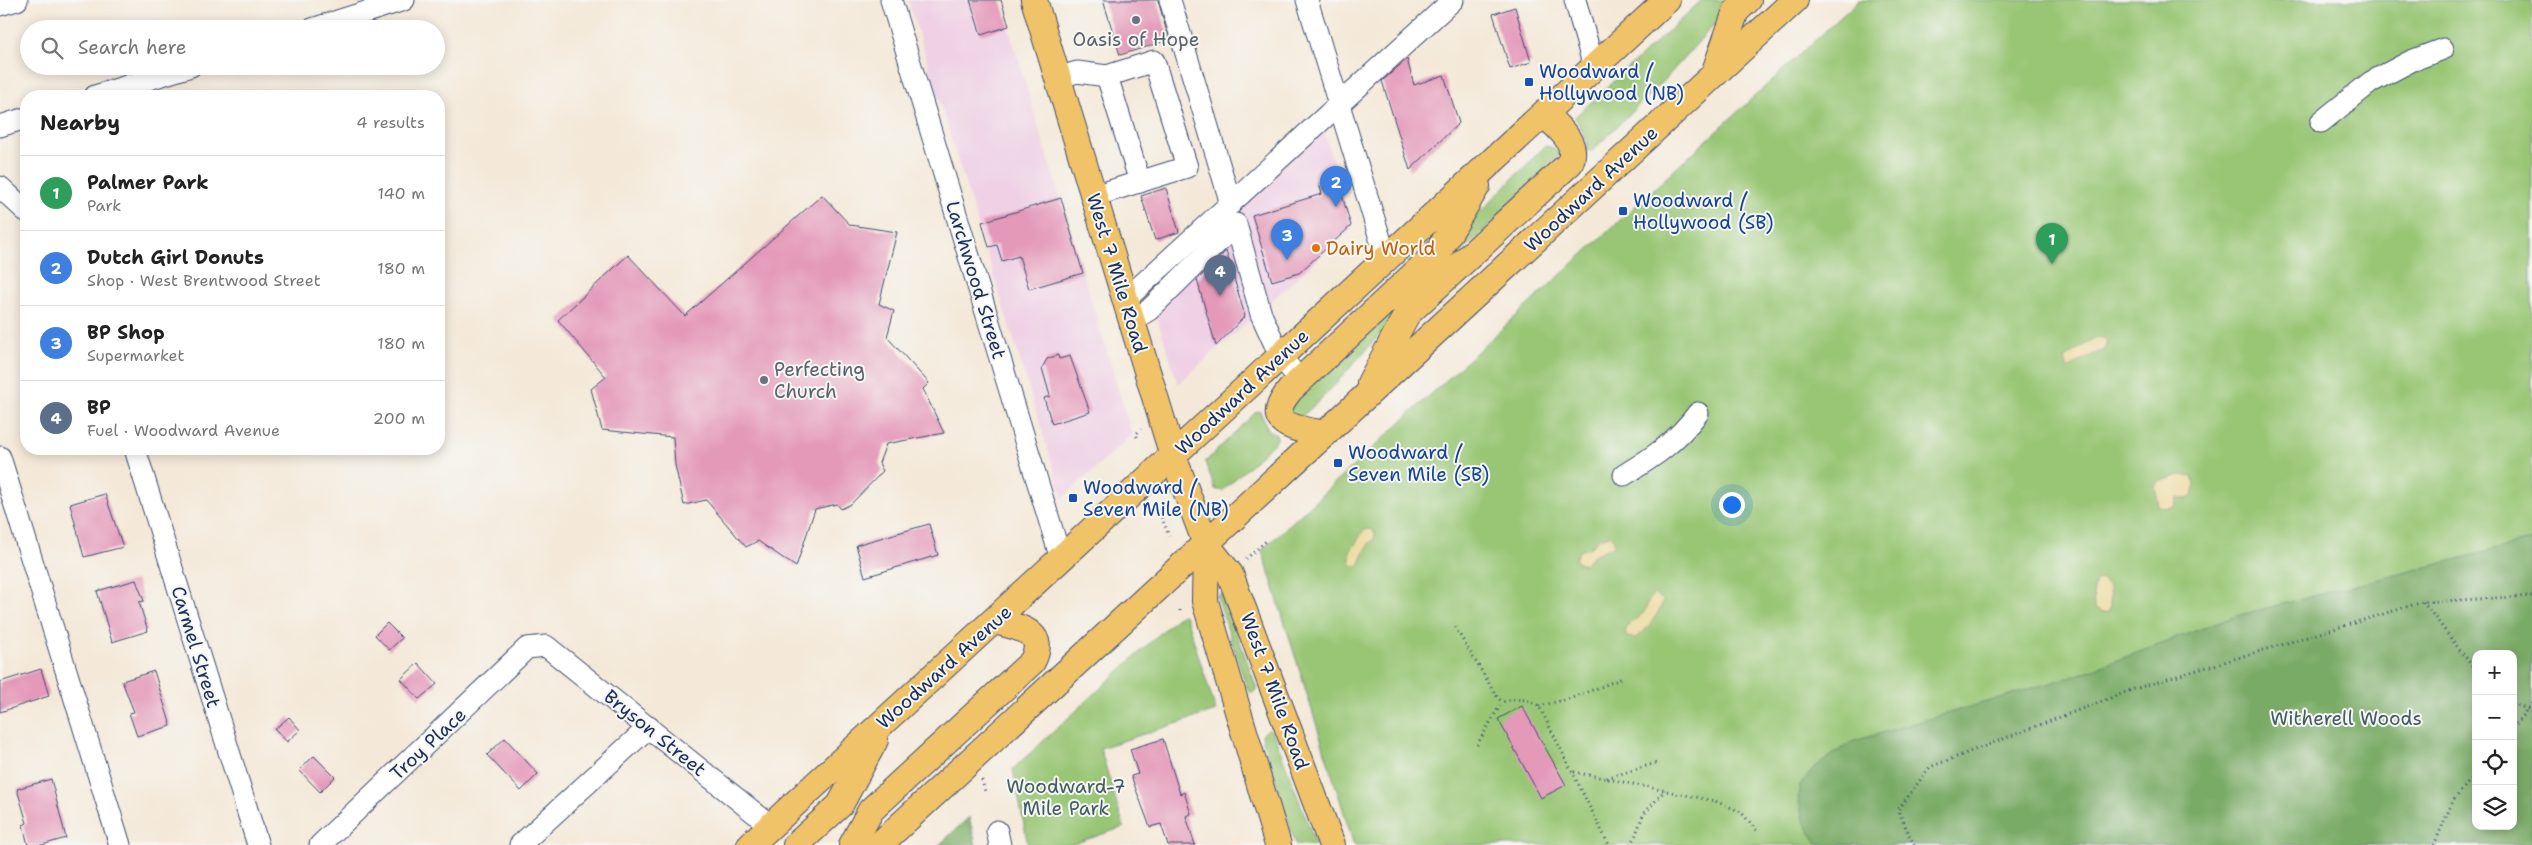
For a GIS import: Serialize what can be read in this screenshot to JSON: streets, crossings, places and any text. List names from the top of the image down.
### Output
{
  "streets": {
    "main road": ["Woodward Avenue", "West 7 Mile Road"],
    "street": [
      "Larchwood Street",
      "Carmel Street",
      "Bryson Street",
      "Troy Place"
    ]
  },
  "crossings": [
    ["Woodward Avenue", "West 7 Mile Road"],
    ["Woodward Avenue", "Larchwood Street"],
    ["Woodward Avenue", "Bryson Street"],
    ["Bryson Street", "Troy Place"]
  ],
  "parks": ["Witherell Woods", "Woodward-7 Mile Park"],
  "places": {
    "other": ["Oasis of Hope", "Dairy World", "Perfecting Church"],
    "transit": [
      "Woodward / Hollywood (NB)",
      "Woodward / Hollywood (SB)",
      "Woodward / Seven Mile (SB)",
      "Woodward / Seven Mile (NB)"
    ]
  },
  "page": {
    "search": "Search here",
    "heading": ["Nearby", "4 results"],
    "list": [
      {
        "mark": "1",
        "name": "Palmer Park",
        "note": "Park",
        "value": "140 m"
      },
      {
        "mark": "2",
        "name": "Dutch Girl Donuts",
        "note": "Shop · West Brentwood Street",
        "value": "180 m"
      },
      {
        "mark": "3",
        "name": "BP Shop",
        "note": "Supermarket",
        "value": "180 m"
      },
      {
        "mark": "4",
        "name": "BP",
        "note": "Fuel · Woodward Avenue",
        "value": "200 m"
      }
    ],
    "pins": [
      "2",
      "3",
      "1",
      "4"
    ],
    "map_buttons": ["+", "−"]
  }
}
